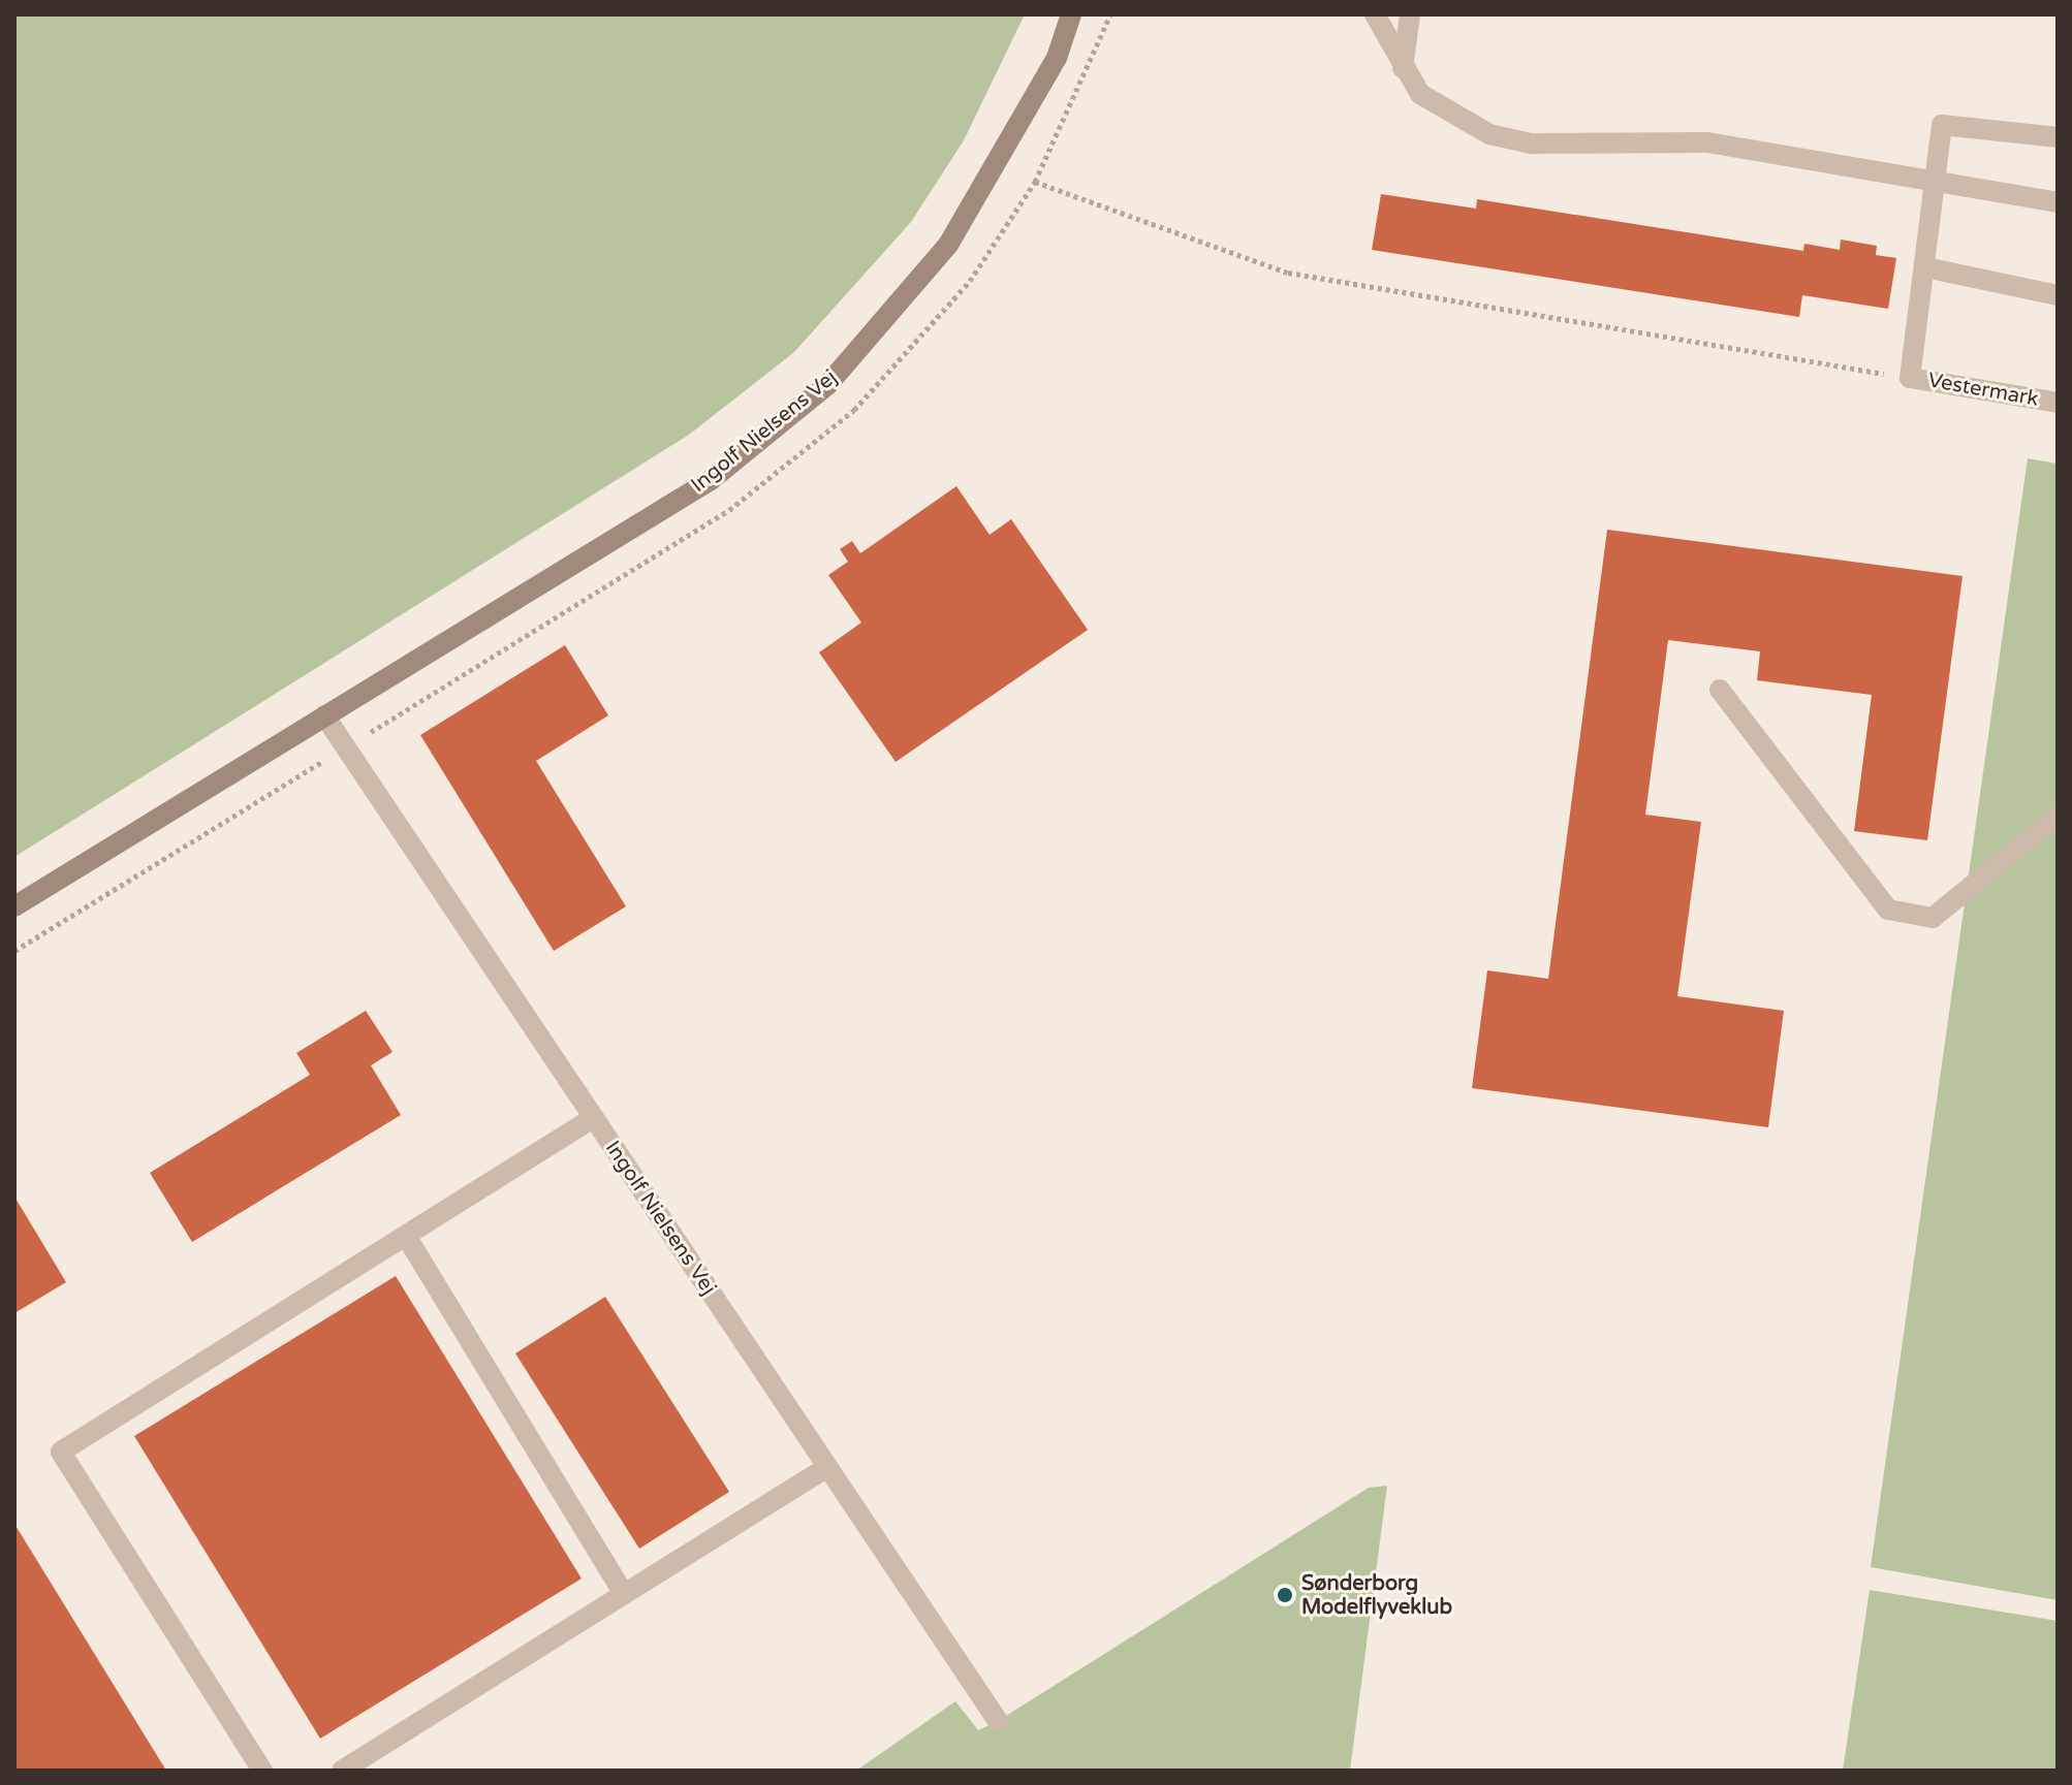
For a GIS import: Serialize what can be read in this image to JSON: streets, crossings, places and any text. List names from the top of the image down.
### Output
{
  "streets": {
    "street": ["Vestermark", "Ingolf Nielsens Vej"]
  },
  "places": ["Sønderborg Modelflyveklub"]
}
